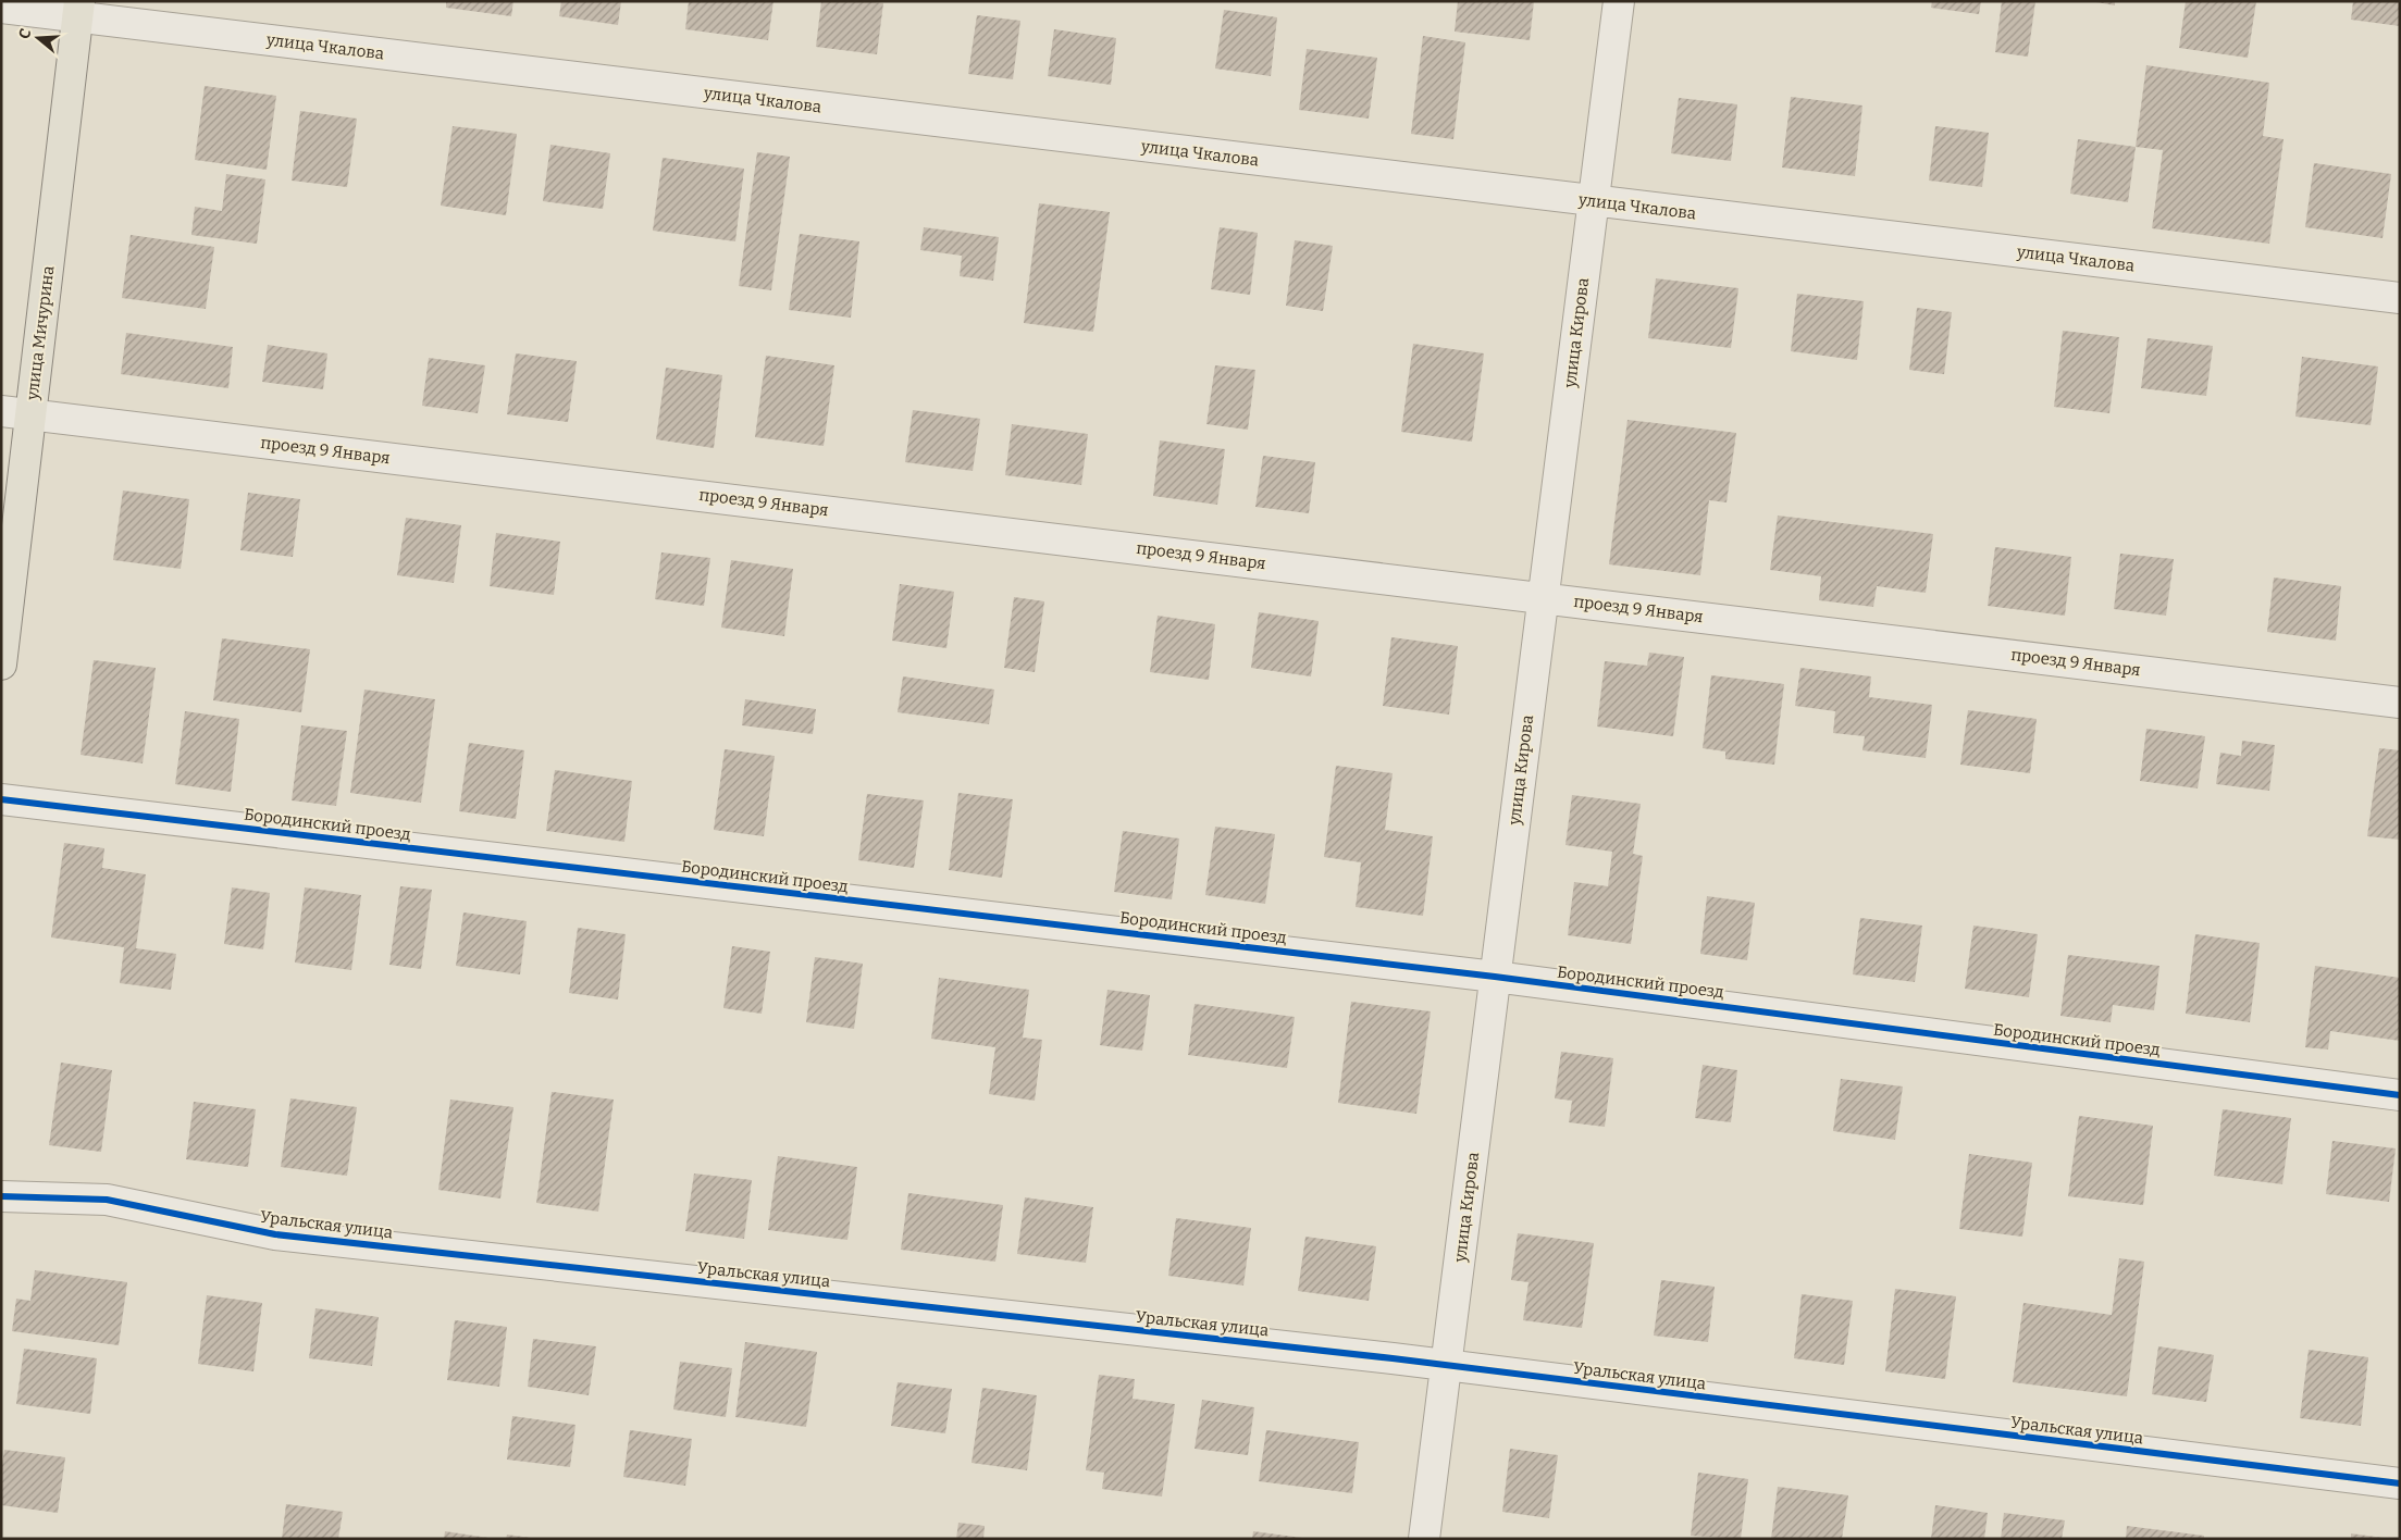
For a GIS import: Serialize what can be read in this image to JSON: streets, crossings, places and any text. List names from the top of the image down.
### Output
{
  "streets": {
    "main road": ["улица Мичурина"],
    "street": [
      "улица Чкалова",
      "улица Кирова",
      "проезд 9 Января",
      "Бородинский проезд",
      "Уральская улица"
    ]
  },
  "crossings": [
    ["улица Чкалова", "улица Мичурина"],
    ["улица Чкалова", "улица Кирова"],
    ["улица Мичурина", "проезд 9 Января"],
    ["улица Кирова", "проезд 9 Января"],
    ["улица Кирова", "Бородинский проезд"],
    ["улица Кирова", "Уральская улица"]
  ],
  "north": "left"
}
